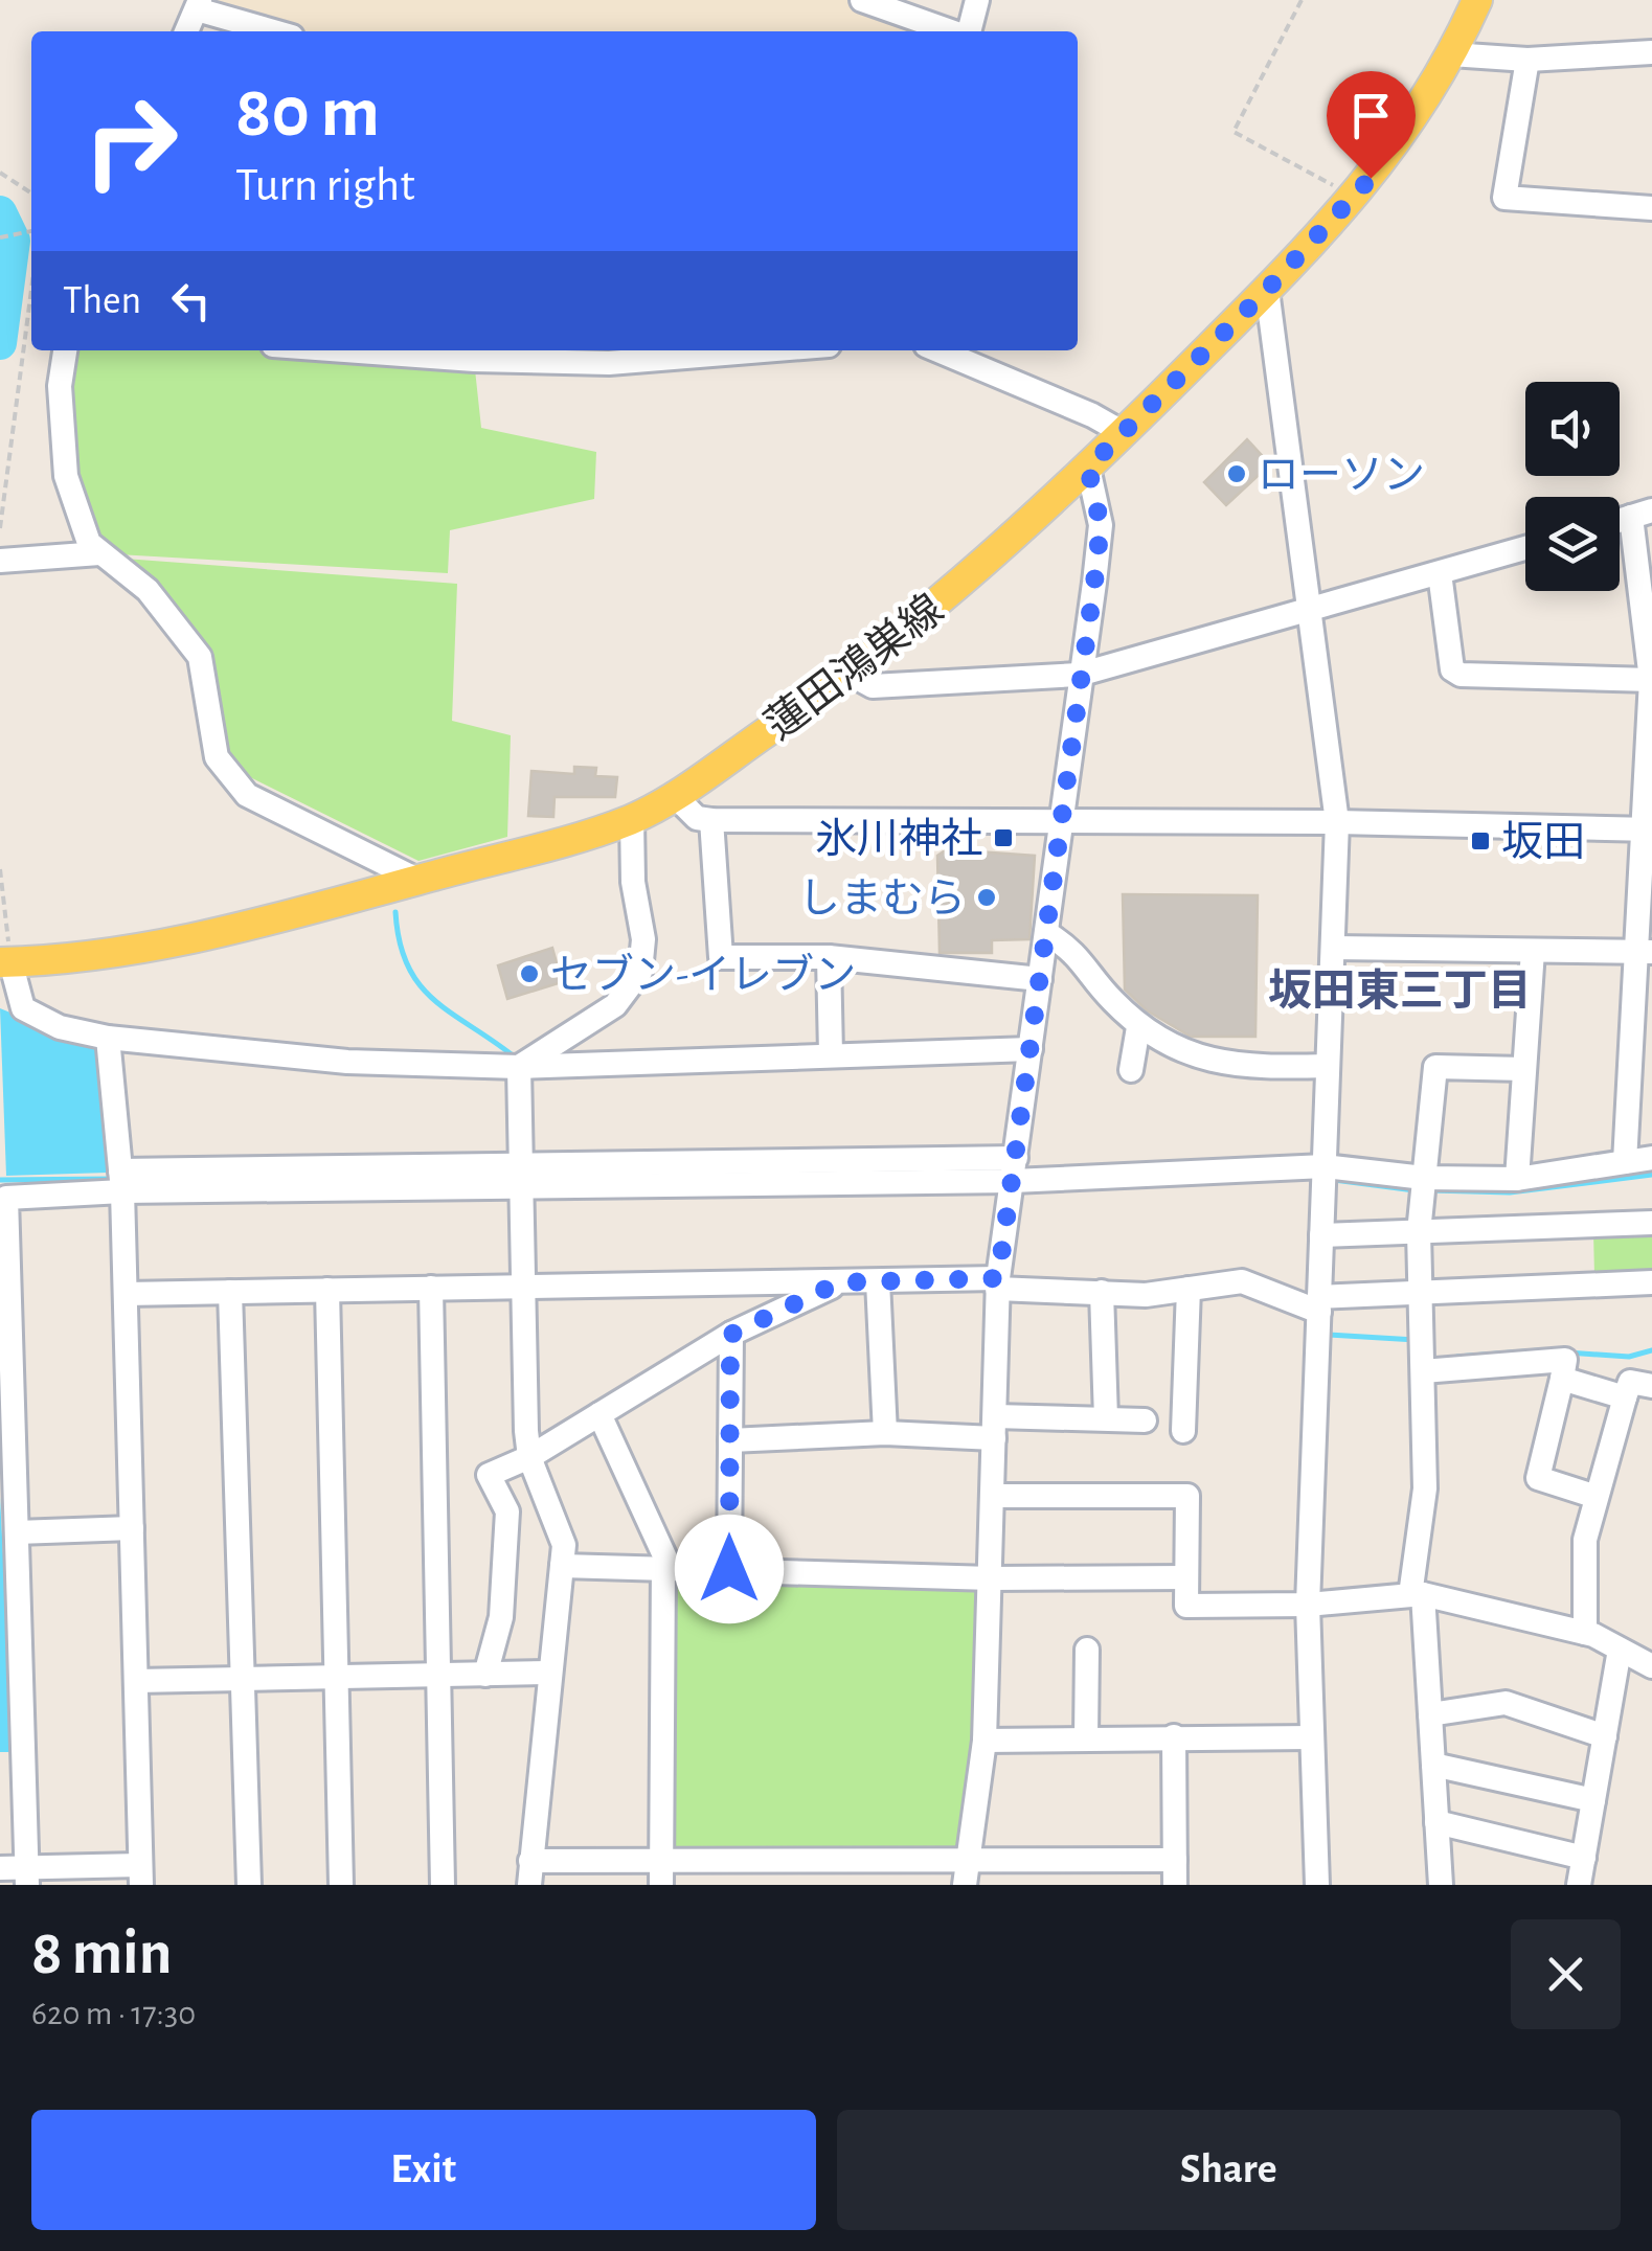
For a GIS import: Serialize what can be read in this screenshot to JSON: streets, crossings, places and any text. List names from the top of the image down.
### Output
{
  "streets": {
    "main road": ["蓮田鴻巣線"]
  },
  "districts": ["坂田東三丁目"],
  "places": {
    "other": ["ローソン", "しまむら", "セブン-イレブン"],
    "transit": ["氷川神社", "坂田"]
  },
  "page": {
    "turn": ["80 m", "Turn right"],
    "then": "Then",
    "heading": ["8 min", "620 m · 17:30"],
    "buttons": ["Exit", "Share"]
  }
}
